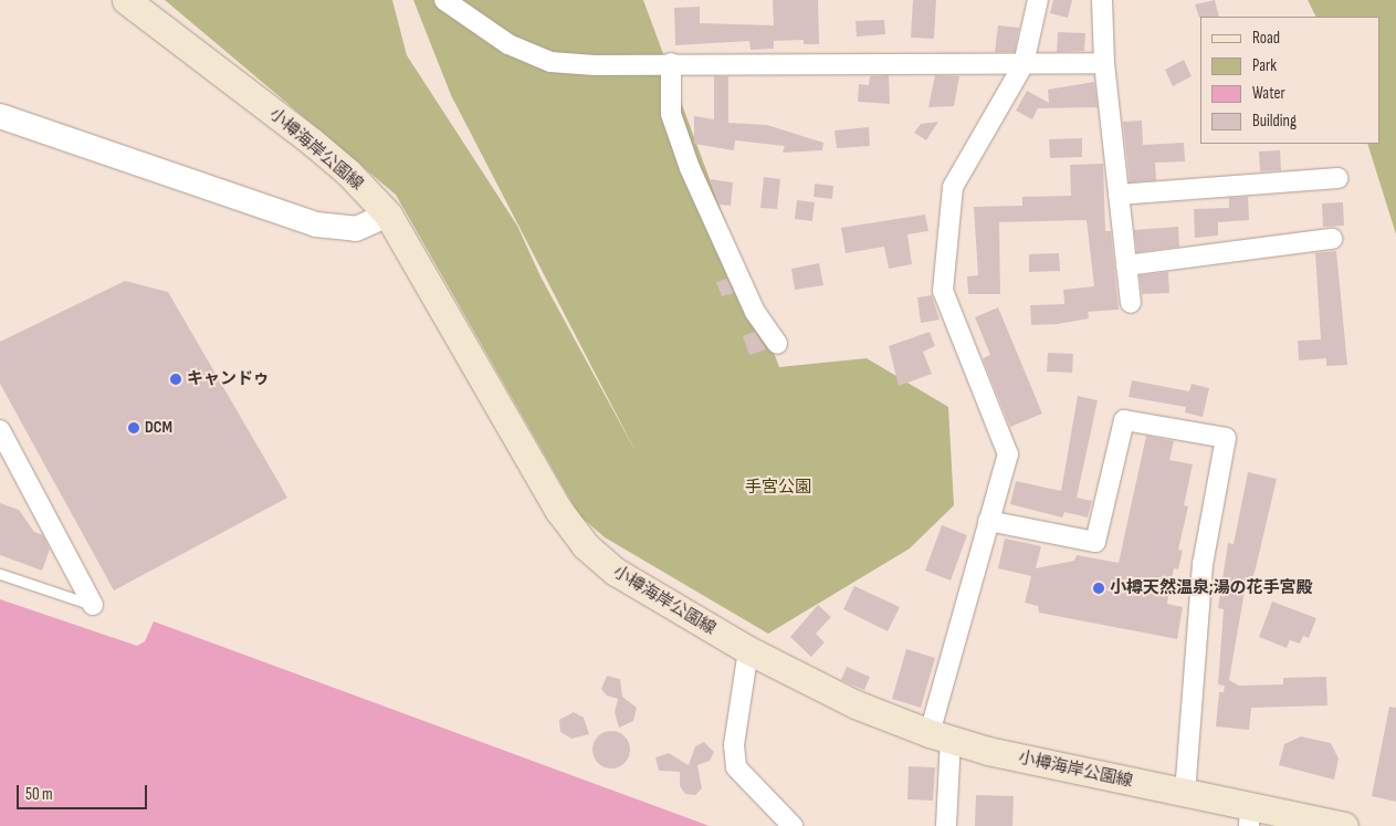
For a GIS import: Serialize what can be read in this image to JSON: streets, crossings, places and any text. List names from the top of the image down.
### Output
{
  "streets": {
    "main road": ["小樽海岸公園線"]
  },
  "parks": ["手宮公園"],
  "places": ["キャンドゥ", "DCM", "小樽天然温泉;湯の花手宮殿"],
  "legend": [
    "Road",
    "Park",
    "Water",
    "Building"
  ],
  "scale_bar": "50 m"
}
